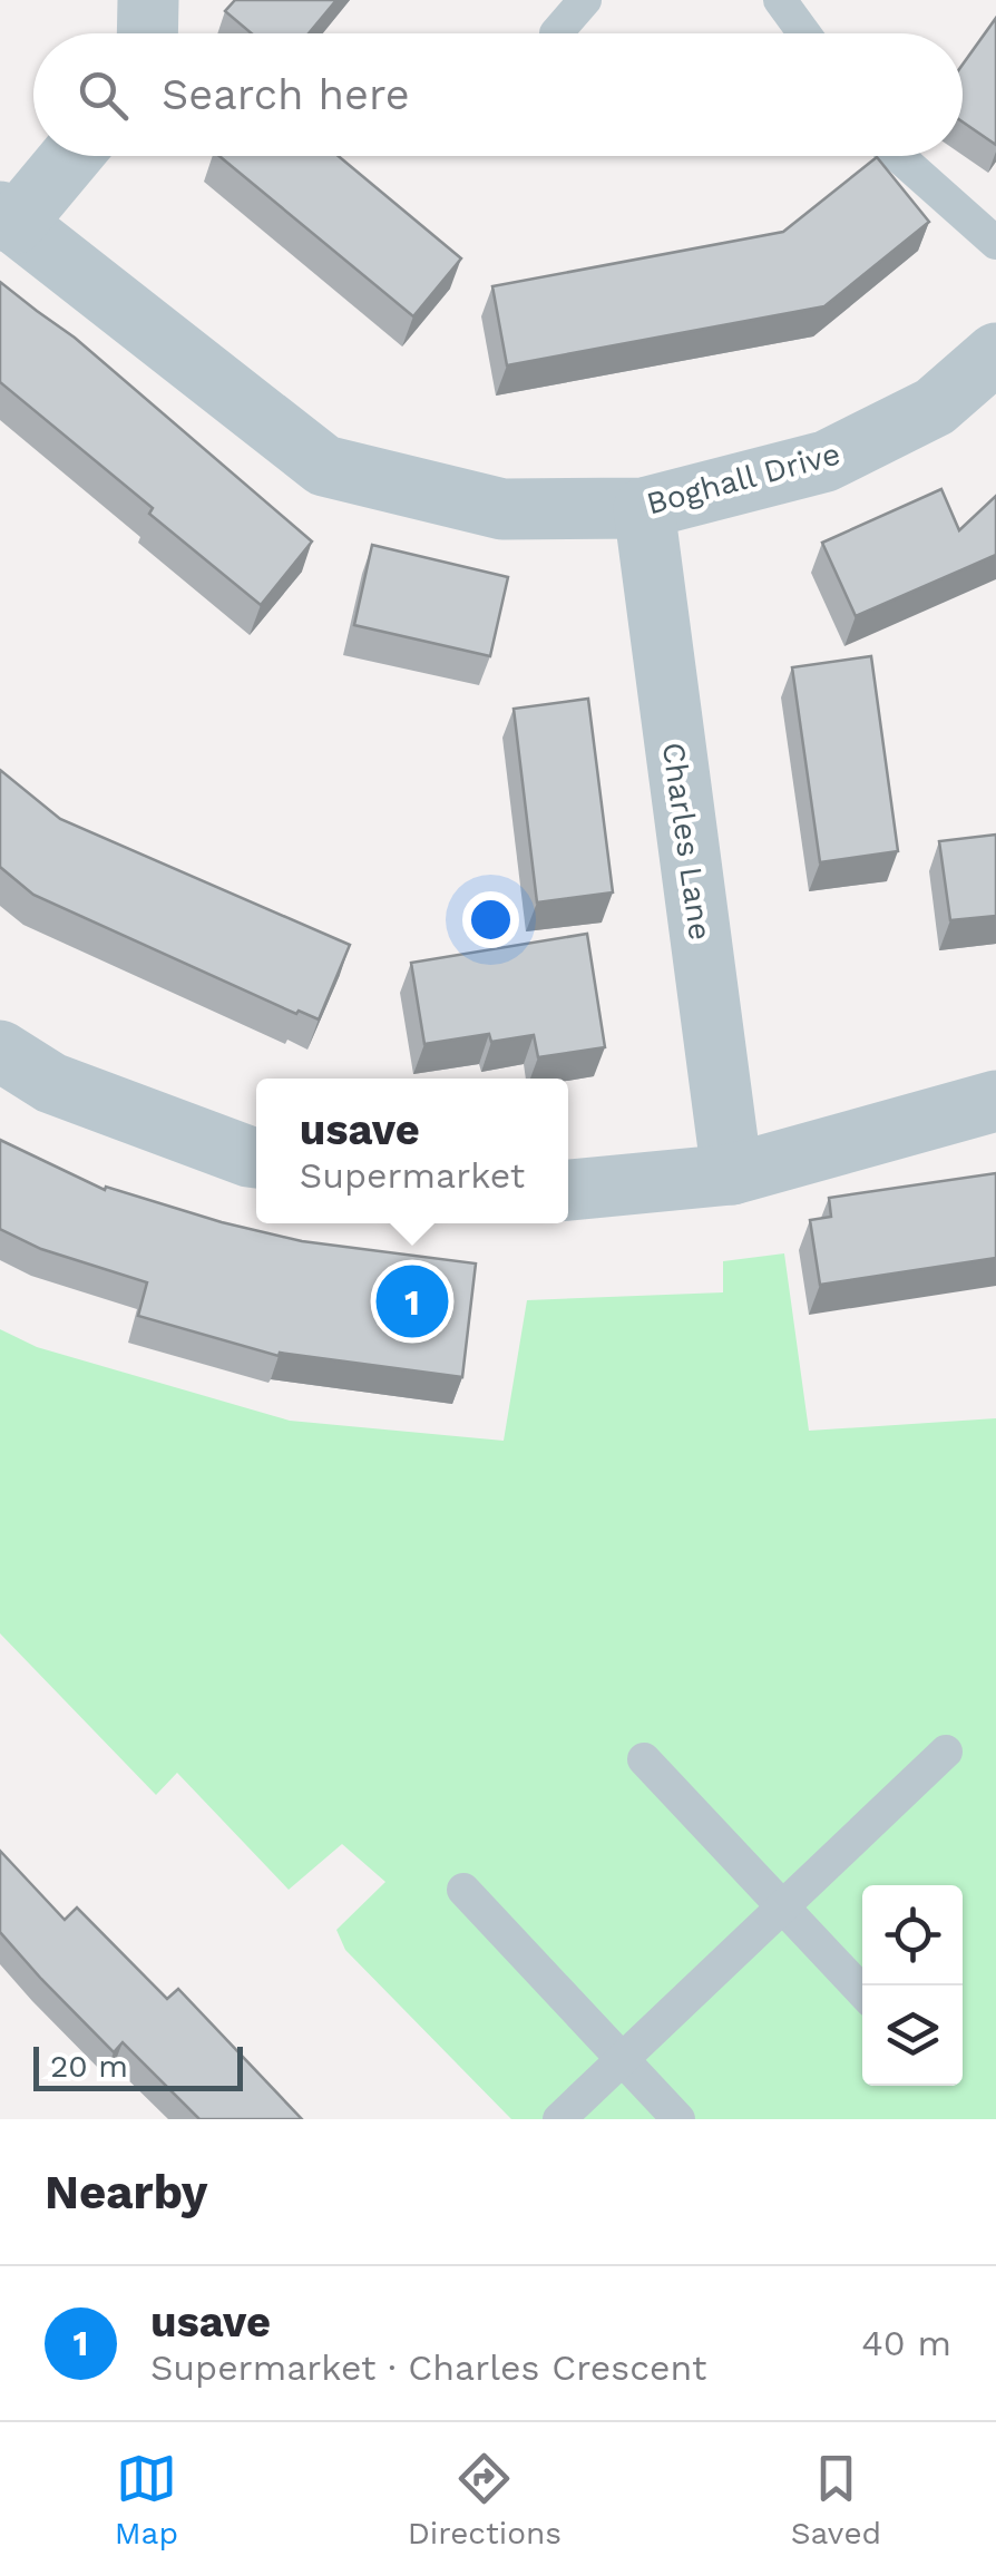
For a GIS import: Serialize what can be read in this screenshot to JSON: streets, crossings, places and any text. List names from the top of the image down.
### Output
{
  "streets": {
    "street": ["Boghall Drive", "Charles Lane"]
  },
  "crossings": [
    ["Boghall Drive", "Charles Lane"]
  ],
  "scale_bar": "20 m",
  "page": {
    "search": "Search here",
    "popup": ["usave", "Supermarket"],
    "pins": "1",
    "scale": "20 m",
    "heading": "Nearby",
    "list": [
      {
        "mark": "1",
        "name": "usave",
        "note": "Supermarket · Charles Crescent",
        "value": "40 m"
      }
    ],
    "nav": ["Map", "Directions", "Saved"]
  }
}
